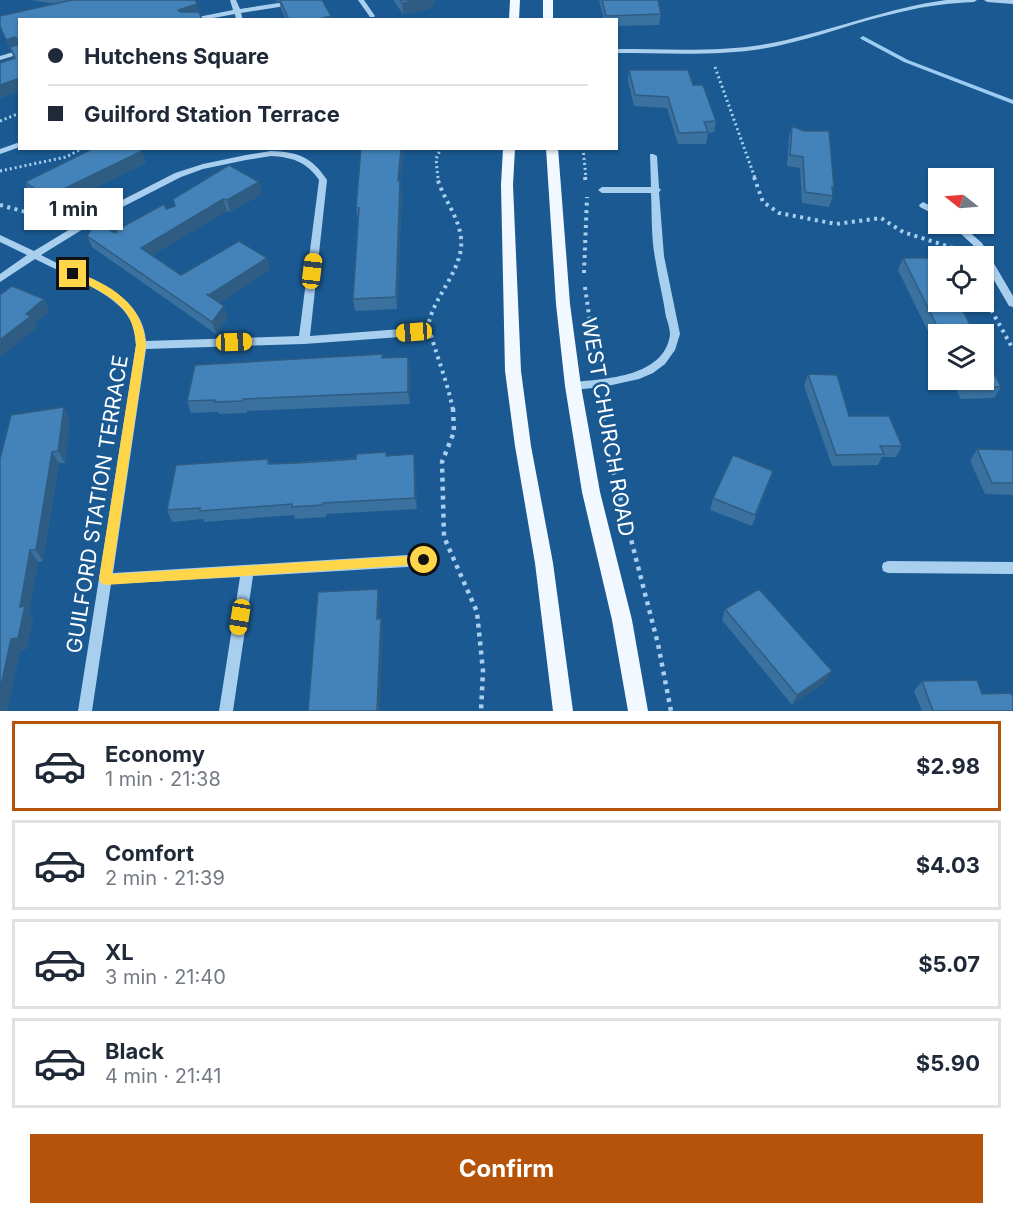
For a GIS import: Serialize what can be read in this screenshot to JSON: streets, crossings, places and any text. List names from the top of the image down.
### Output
{
  "streets": {
    "main road": ["WEST CHURCH ROAD"],
    "street": ["GUILFORD STATION TERRACE"]
  },
  "north": "left",
  "page": {
    "banner": ["Hutchens Square", "Guilford Station Terrace"],
    "bubble": "1 min",
    "list": [
      {
        "name": "Economy",
        "note": "1 min · 21:38",
        "value": "$2.98"
      },
      {
        "name": "Comfort",
        "note": "2 min · 21:39",
        "value": "$4.03"
      },
      {
        "name": "XL",
        "note": "3 min · 21:40",
        "value": "$5.07"
      },
      {
        "name": "Black",
        "note": "4 min · 21:41",
        "value": "$5.90"
      }
    ],
    "buttons": "Confirm"
  }
}
